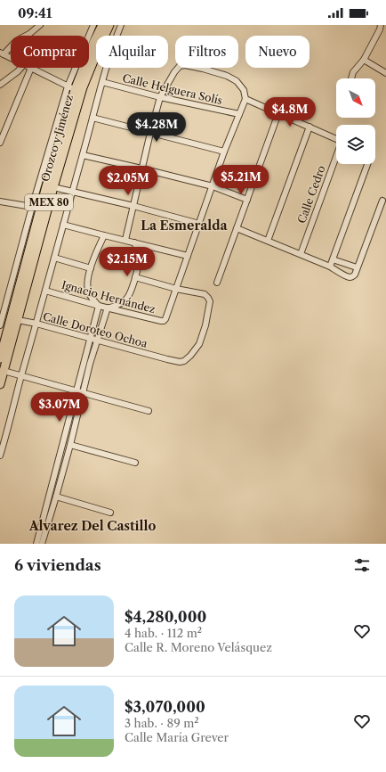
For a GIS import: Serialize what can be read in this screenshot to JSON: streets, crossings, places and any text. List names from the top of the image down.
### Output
{
  "streets": {
    "highway": ["Orozco y Jiménez", "MEX 80"],
    "street": [
      "Calle Helguera Solís",
      "Calle Cedro",
      "Ignacio Hernández",
      "Calle Doroteo Ochoa"
    ]
  },
  "crossings": [
    ["Calle Helguera Solís", "MEX 80"],
    ["Orozco y Jiménez", "Calle Doroteo Ochoa"],
    ["MEX 80", "Ignacio Hernández"],
    ["MEX 80", "Calle Doroteo Ochoa"],
    ["Ignacio Hernández", "Calle Doroteo Ochoa"]
  ],
  "districts": ["La Esmeralda", "Alvarez Del Castillo"],
  "north": "bottom right",
  "page": {
    "status": "09:41",
    "chip": [
      "Comprar",
      "Alquilar",
      "Filtros",
      "Nuevo"
    ],
    "price": [
      "$4.8M",
      "$4.28M",
      "$5.21M",
      "$2.05M",
      "$2.15M",
      "$3.07M"
    ],
    "heading": "6 viviendas",
    "list": [
      {
        "name": "$4,280,000",
        "note": "4 hab. · 112 m² · Calle R. Moreno Velásquez"
      },
      {
        "name": "$3,070,000",
        "note": "3 hab. · 89 m² · Calle María Grever"
      }
    ]
  }
}
